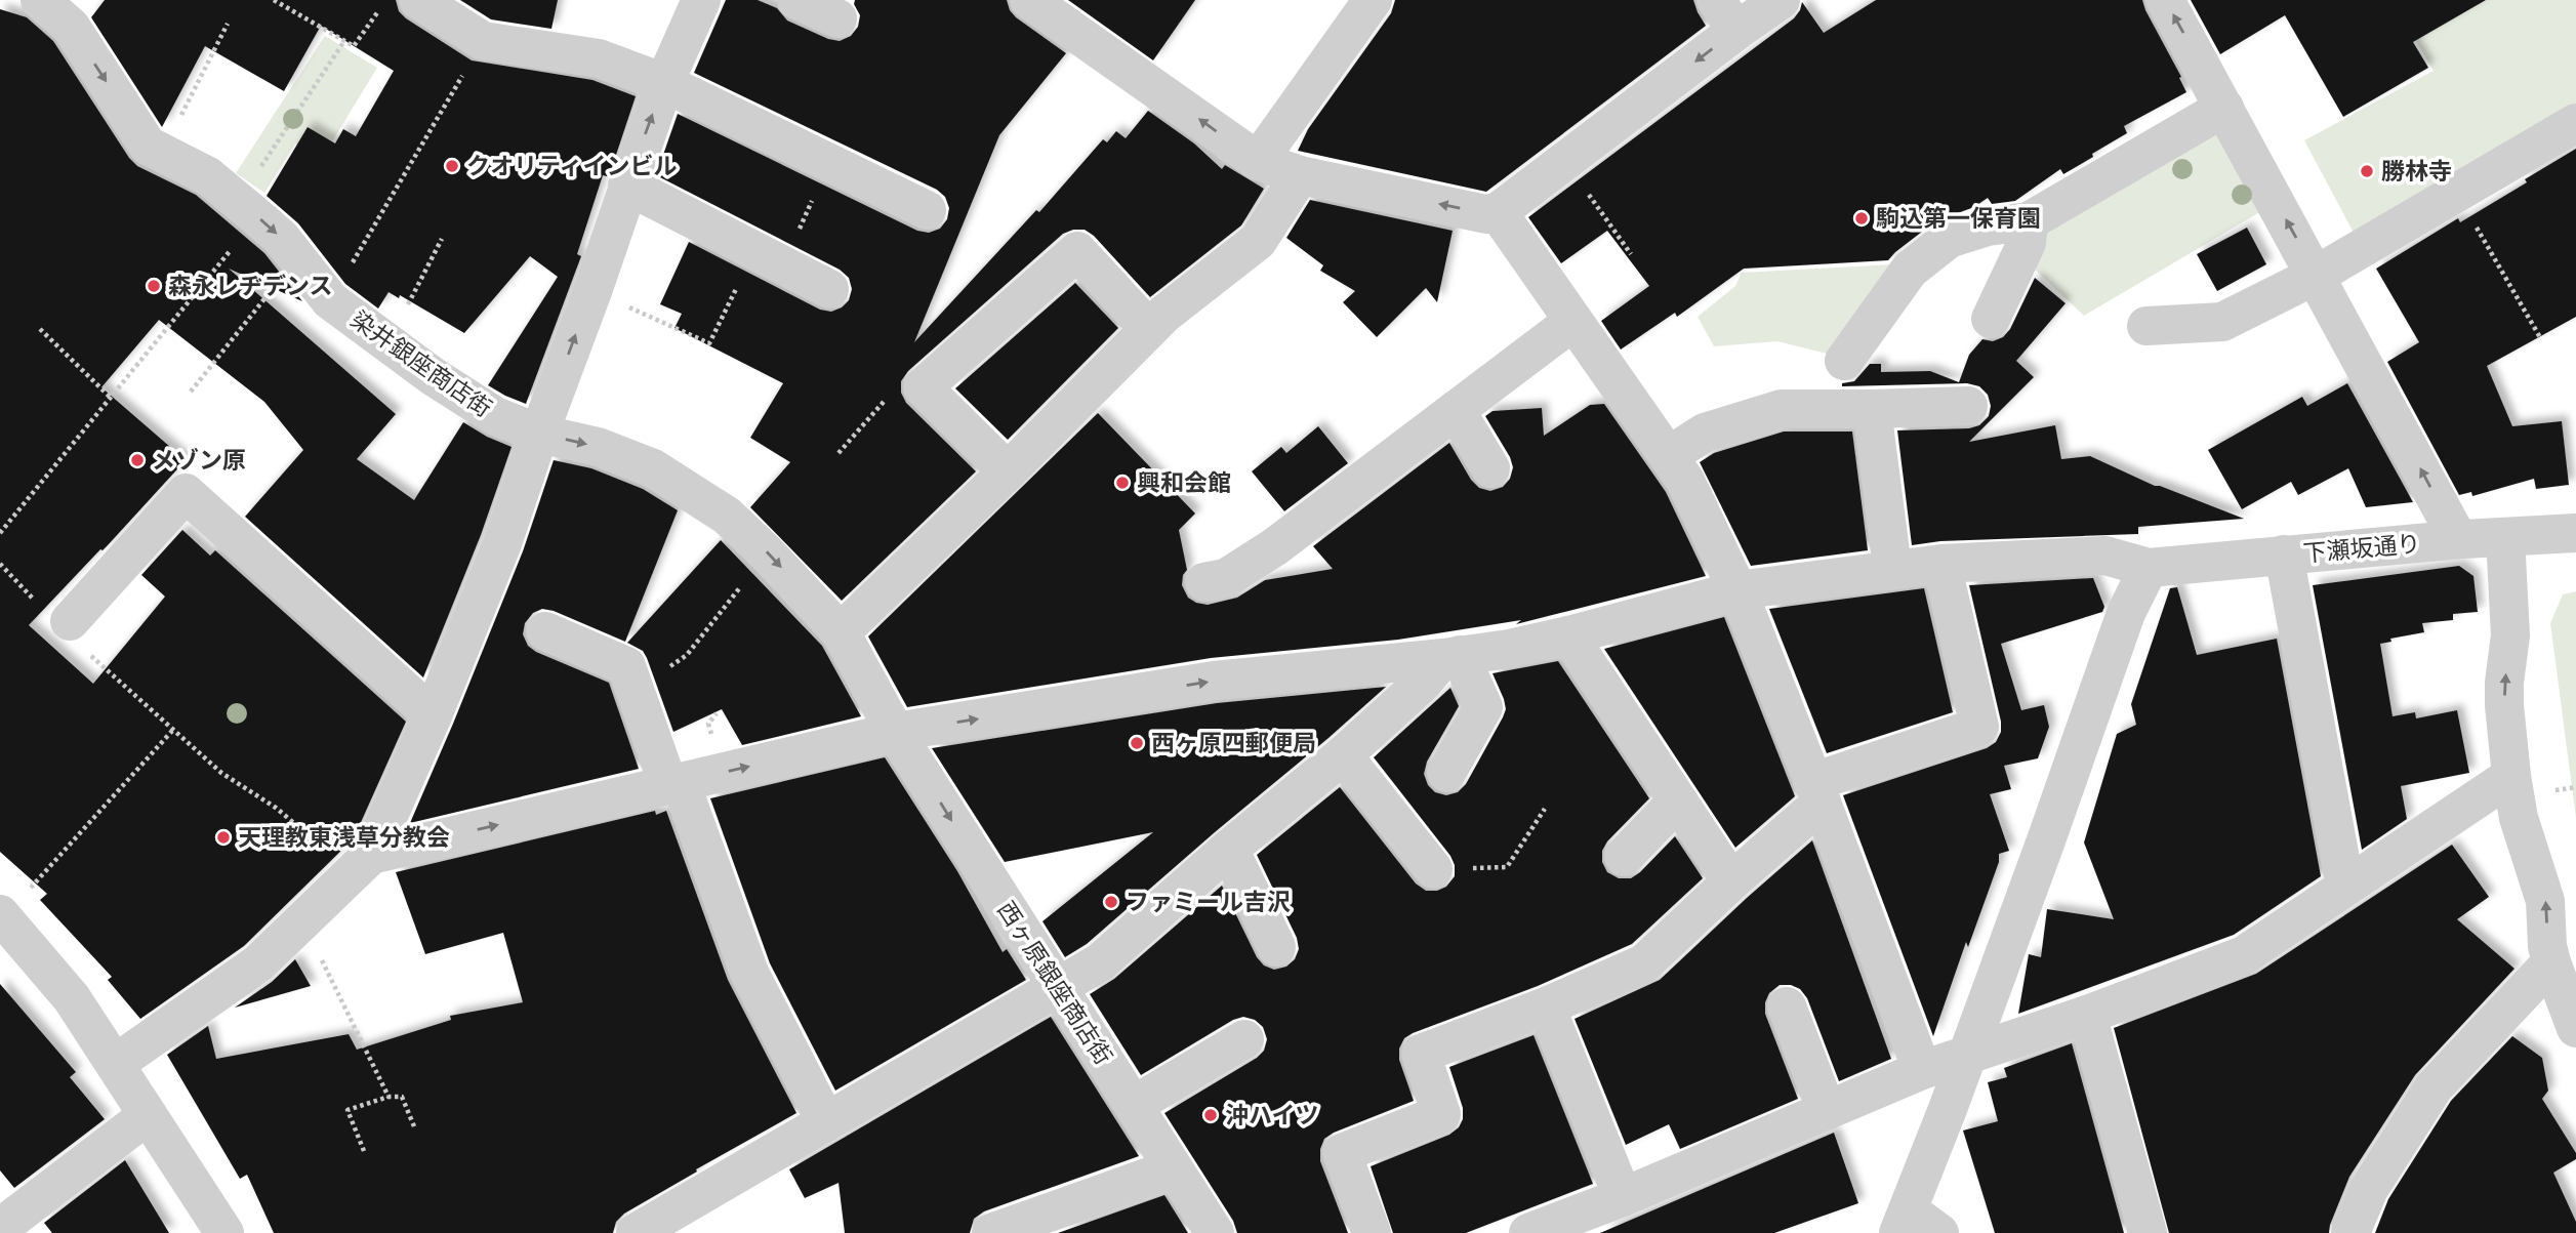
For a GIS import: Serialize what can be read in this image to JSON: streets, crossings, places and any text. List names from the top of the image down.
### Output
{
  "streets": {
    "street": ["染井銀座商店街", "下瀬坂通り", "西ヶ原銀座商店街"]
  },
  "crossings": [
    ["染井銀座商店街", "西ヶ原銀座商店街"]
  ],
  "places": [
    "クオリティインビル",
    "勝林寺",
    "駒込第一保育園",
    "森永レヂデンス",
    "メゾン原",
    "興和会館",
    "西ヶ原四郵便局",
    "天理教東浅草分教会",
    "ファミール吉沢",
    "沖ハイツ"
  ]
}
